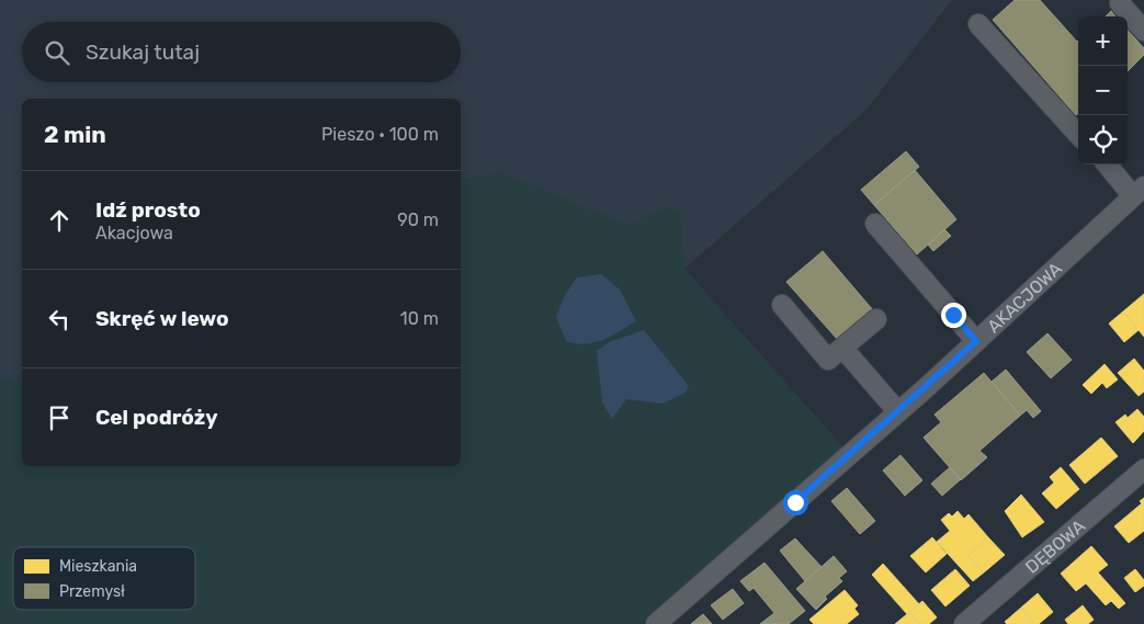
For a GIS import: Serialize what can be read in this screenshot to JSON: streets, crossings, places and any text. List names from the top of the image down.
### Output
{
  "streets": {
    "street": ["AKACJOWA", "DĘBOWA"]
  },
  "legend": ["Mieszkania", "Przemysł"],
  "page": {
    "map_buttons": ["+", "−"],
    "search": "Szukaj tutaj",
    "heading": ["2 min", "Pieszo · 100 m"],
    "list": [
      ["Idź prosto", "Akacjowa", "90 m"],
      ["Skręć w lewo", "10 m"],
      "Cel podróży"
    ]
  }
}
